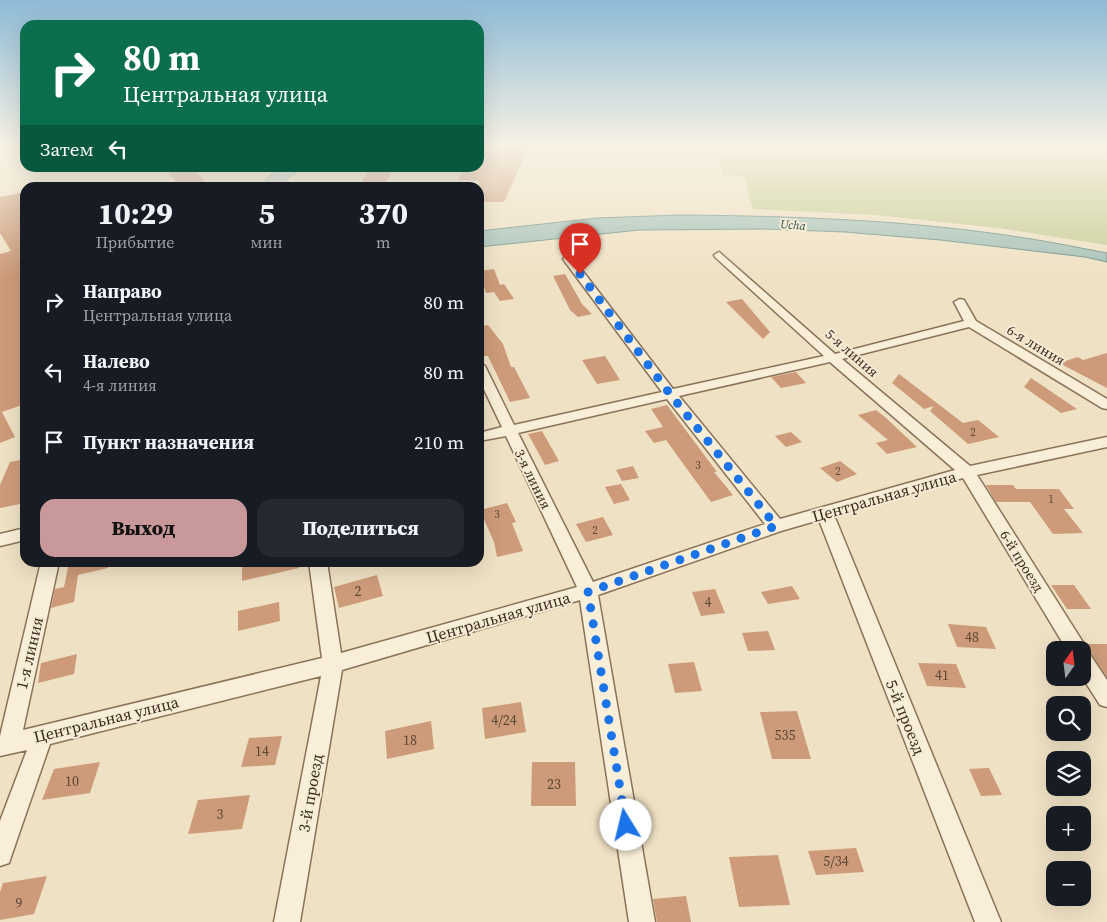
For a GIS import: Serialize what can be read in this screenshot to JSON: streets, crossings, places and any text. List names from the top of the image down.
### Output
{
  "streets": {
    "street": [
      "6-я линия",
      "5-я линия",
      "3-я линия",
      "Центральная улица",
      "6-й проезд",
      "1-я линия",
      "5-й проезд",
      "3-й проезд"
    ]
  },
  "crossings": [
    ["5-я линия", "Центральная улица"],
    ["5-я линия", "6-й проезд"],
    ["3-я линия", "Центральная улица"],
    ["Центральная улица", "6-й проезд"],
    ["Центральная улица", "1-я линия"],
    ["Центральная улица", "5-й проезд"],
    ["Центральная улица", "3-й проезд"]
  ],
  "water": ["Ucha"],
  "house_numbers": [
    "2",
    "3",
    "2",
    "1",
    "3",
    "2",
    "2",
    "4",
    "48",
    "41",
    "4/24",
    "535",
    "18",
    "14",
    "10",
    "23",
    "3",
    "5/34",
    "9"
  ],
  "north": "top",
  "page": {
    "turn": ["80 m", "Центральная улица"],
    "then": "Затем",
    "eta": [
      "10:29",
      "Прибытие",
      "5",
      "мин",
      "370",
      "m"
    ],
    "list": [
      {
        "name": "Направо",
        "note": "Центральная улица",
        "value": "80 m"
      },
      {
        "name": "Налево",
        "note": "4-я линия",
        "value": "80 m"
      },
      {
        "name": "Пункт назначения",
        "value": "210 m"
      }
    ],
    "buttons": ["Выход", "Поделиться"],
    "map_buttons": ["+", "−"]
  }
}
